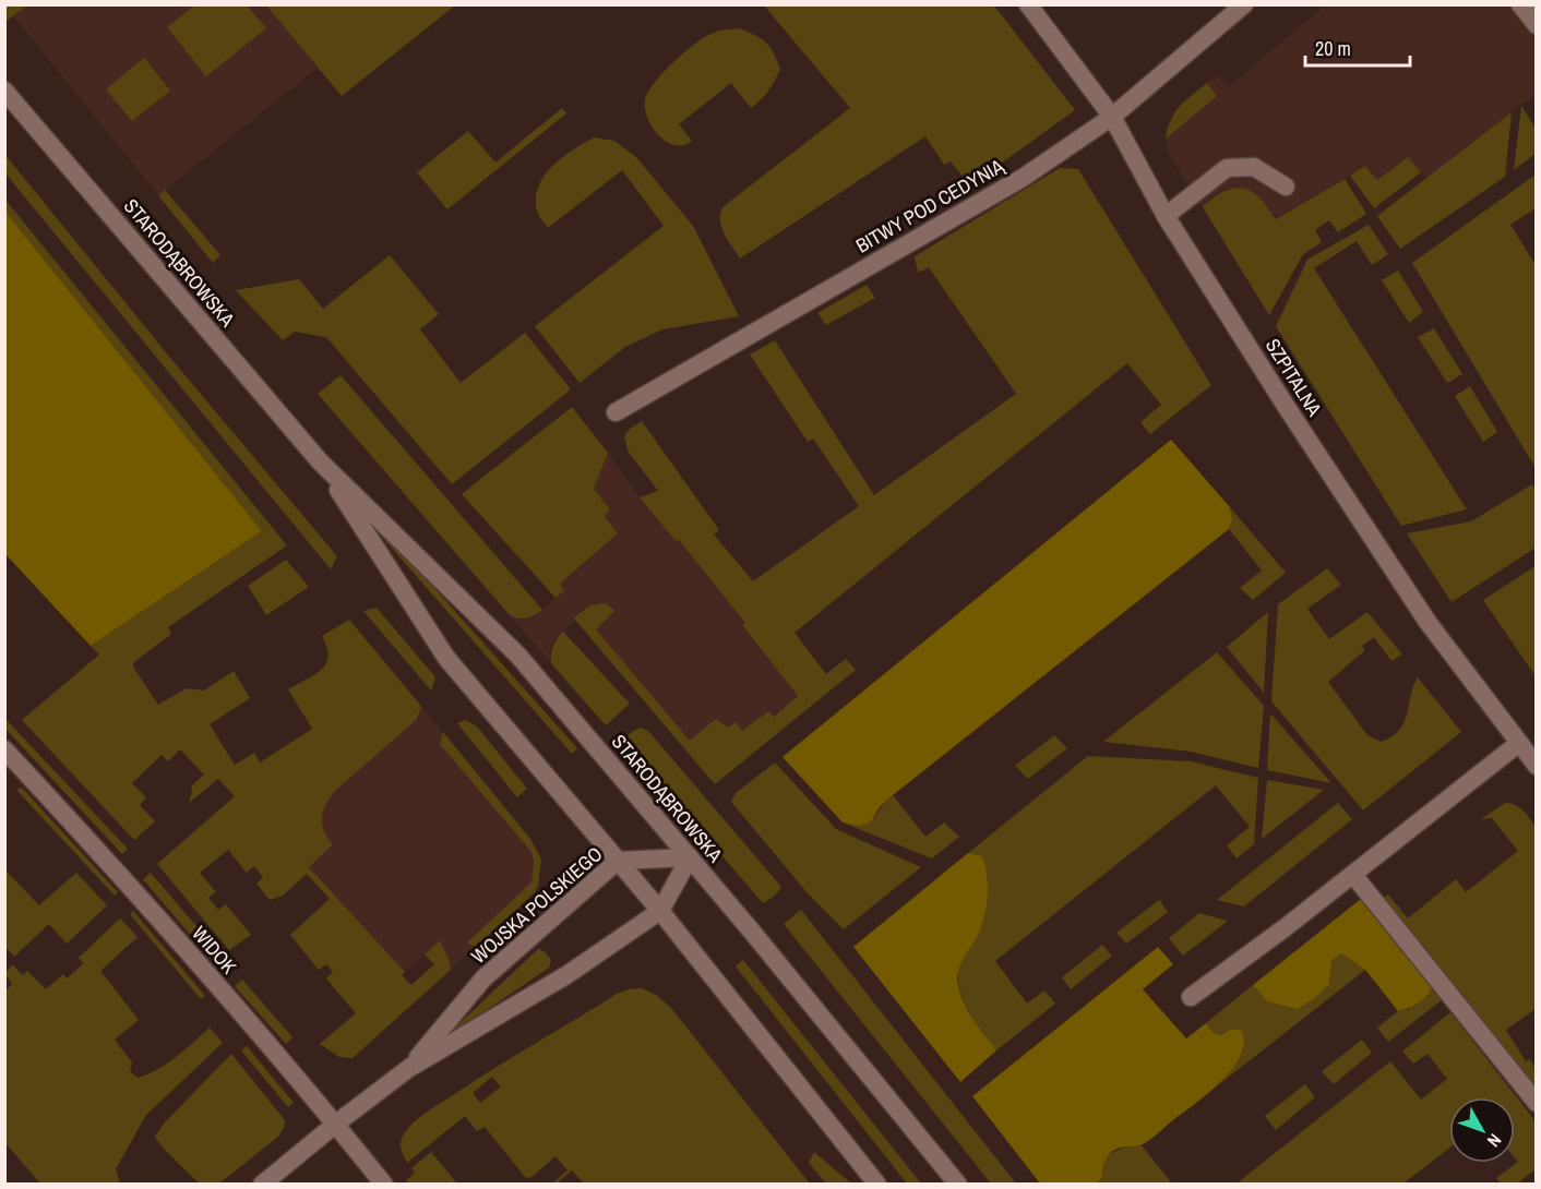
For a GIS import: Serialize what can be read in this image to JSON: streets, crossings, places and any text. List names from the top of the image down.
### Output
{
  "streets": {
    "street": [
      "BITWY POD CEDYNIĄ",
      "STARODĄBROWSKA",
      "SZPITALNA",
      "WOJSKA POLSKIEGO",
      "WIDOK"
    ]
  },
  "crossings": [
    ["BITWY POD CEDYNIĄ", "SZPITALNA"],
    ["STARODĄBROWSKA", "WOJSKA POLSKIEGO"],
    ["WOJSKA POLSKIEGO", "WIDOK"]
  ],
  "scale_bar": "20 m",
  "north": "bottom right"
}
